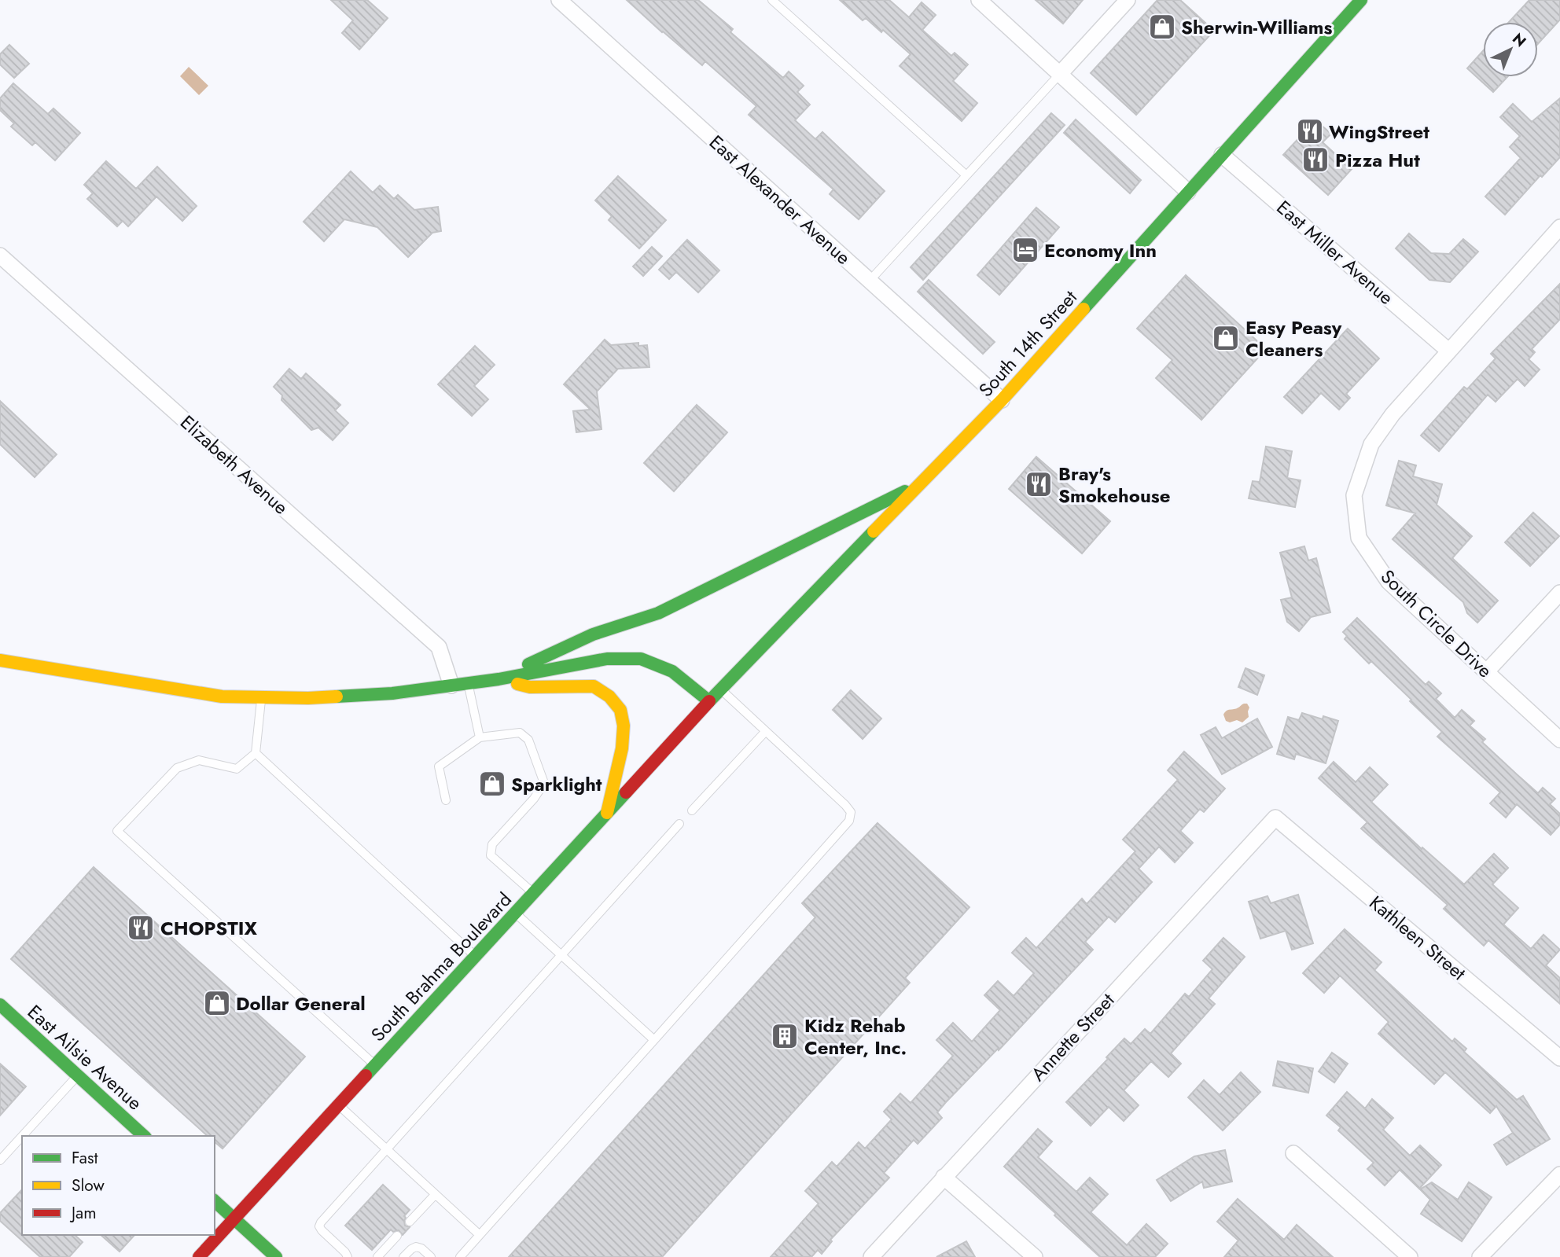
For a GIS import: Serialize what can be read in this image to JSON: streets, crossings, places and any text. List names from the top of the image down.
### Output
{
  "streets": {
    "main road": ["South 14th Street", "South Brahma Boulevard", "East Ailsie Avenue"],
    "street": [
      "East Alexander Avenue",
      "East Miller Avenue",
      "Elizabeth Avenue",
      "South Circle Drive",
      "Kathleen Street",
      "Annette Street"
    ]
  },
  "crossings": [
    ["East Alexander Avenue", "South 14th Street"],
    ["East Miller Avenue", "South 14th Street"],
    ["East Miller Avenue", "South Circle Drive"],
    ["South 14th Street", "South Brahma Boulevard"],
    ["Kathleen Street", "Annette Street"]
  ],
  "places": {
    "shop": [
      "Sherwin-Williams",
      "Easy Peasy Cleaners",
      "Sparklight",
      "Dollar General"
    ],
    "restaurant": [
      "WingStreet",
      "Pizza Hut",
      "Bray's Smokehouse",
      "CHOPSTIX"
    ],
    "hotel": ["Economy Inn"],
    "building": ["Kidz Rehab Center, Inc."]
  },
  "legend": ["Fast", "Slow", "Jam"],
  "north": "top right"
}
